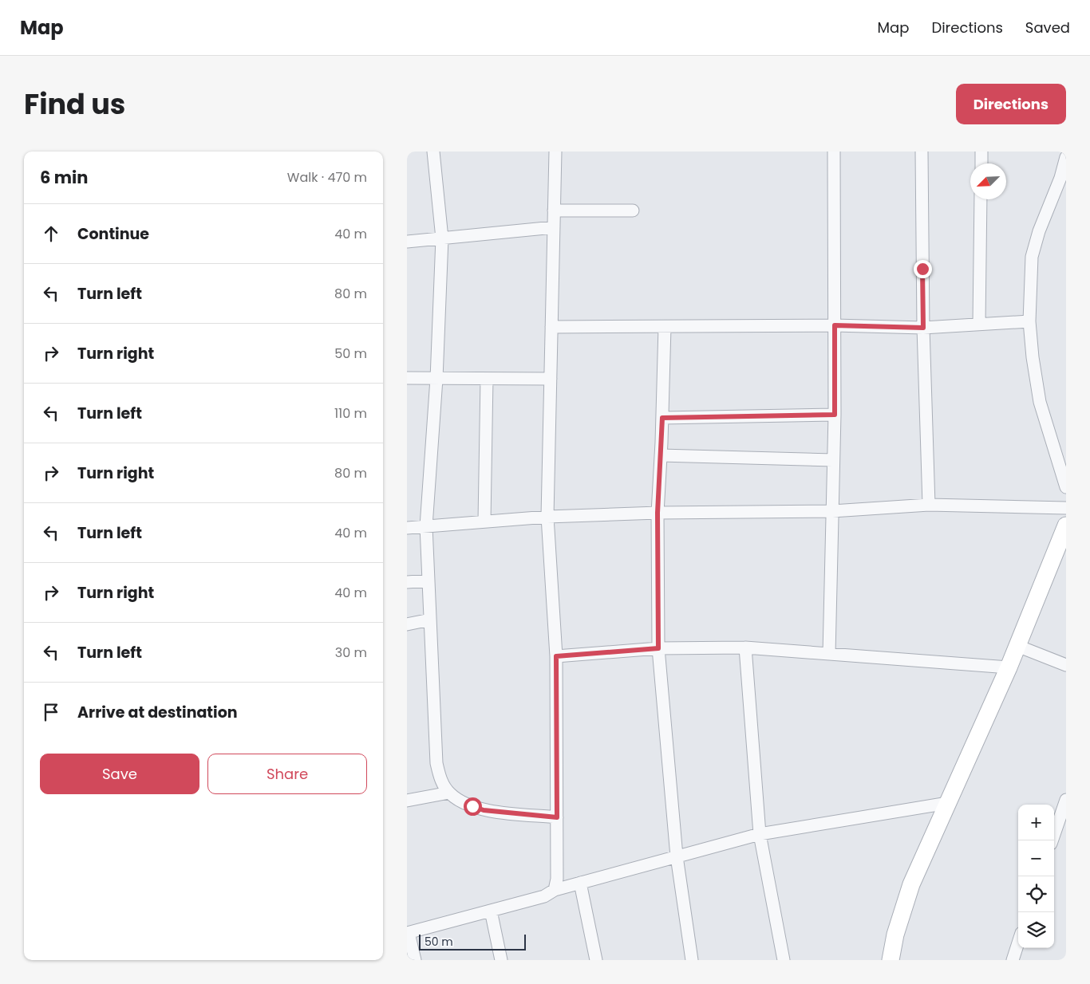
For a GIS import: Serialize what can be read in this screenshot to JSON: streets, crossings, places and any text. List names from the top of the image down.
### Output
{
  "scale_bar": "50 m",
  "north": "bottom left",
  "page": {
    "header": "Map",
    "nav": ["Map", "Directions", "Saved"],
    "title": "Find us",
    "buttons": [
      "Directions",
      ["Save", "Share"]
    ],
    "heading": ["6 min", "Walk · 470 m"],
    "list": [
      ["Continue", "40 m"],
      ["Turn left", "80 m"],
      ["Turn right", "50 m"],
      ["Turn left", "110 m"],
      ["Turn right", "80 m"],
      ["Turn left", "40 m"],
      ["Turn right", "40 m"],
      ["Turn left", "30 m"],
      "Arrive at destination"
    ],
    "map_buttons": ["+", "−"],
    "scale": "50 m"
  }
}
